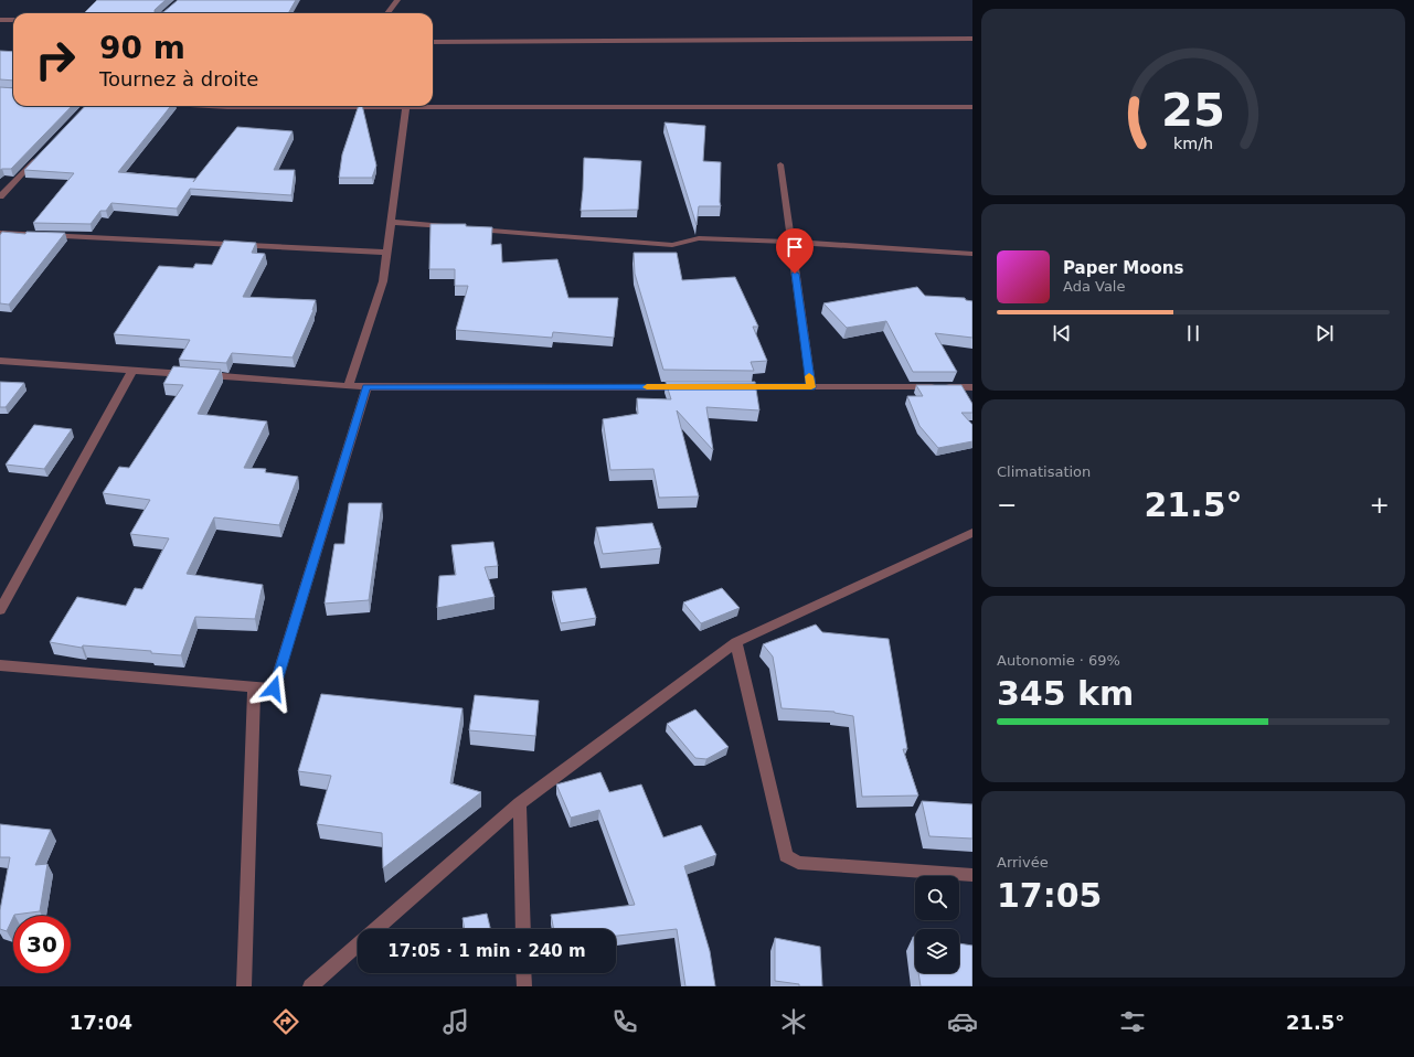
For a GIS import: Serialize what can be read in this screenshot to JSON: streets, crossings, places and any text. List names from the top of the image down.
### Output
{
  "page": {
    "turn": ["90 m", "Tournez à droite"],
    "song": ["Paper Moons", "Ada Vale"],
    "tile": [
      "Climatisation",
      ["Autonomie · 69%", "345 km"],
      ["Arrivée", "17:05"]
    ],
    "heat": ["−", "21.5°", "+"],
    "limit": "30",
    "trip": "17:05 · 1 min · 240 m",
    "tabs": ["17:04", "21.5°"],
    "gauge": ["25", "km/h"]
  }
}
